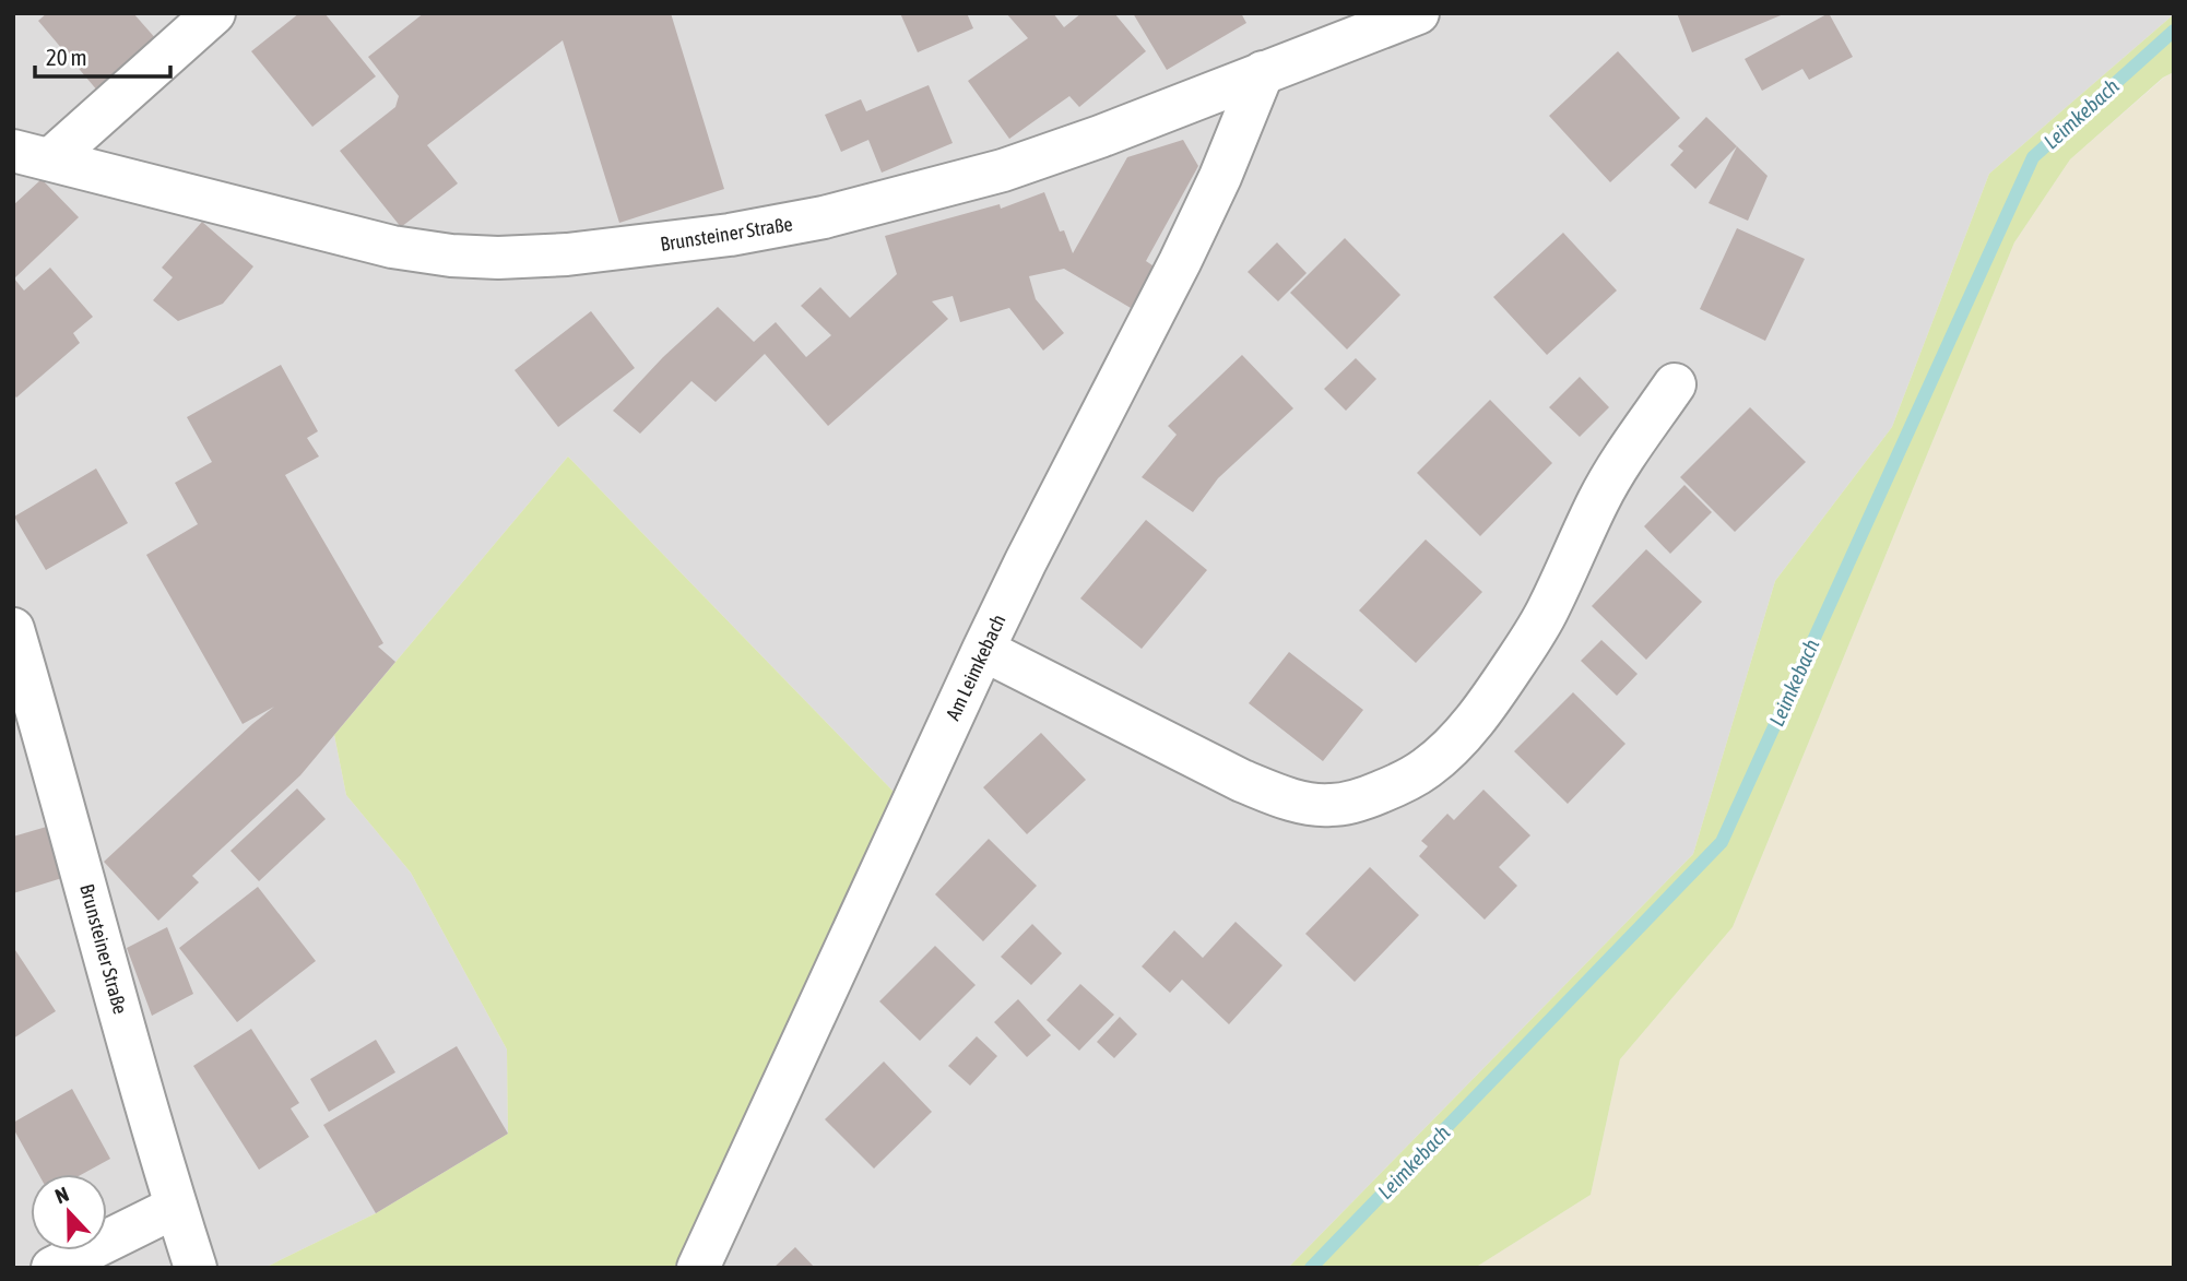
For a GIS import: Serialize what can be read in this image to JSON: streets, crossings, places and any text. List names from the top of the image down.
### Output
{
  "streets": {
    "street": ["Brunsteiner Straße", "Am Leimkebach"]
  },
  "crossings": [
    ["Brunsteiner Straße", "Am Leimkebach"]
  ],
  "water": ["Leimkebach"],
  "scale_bar": "20 m",
  "north": "top"
}
